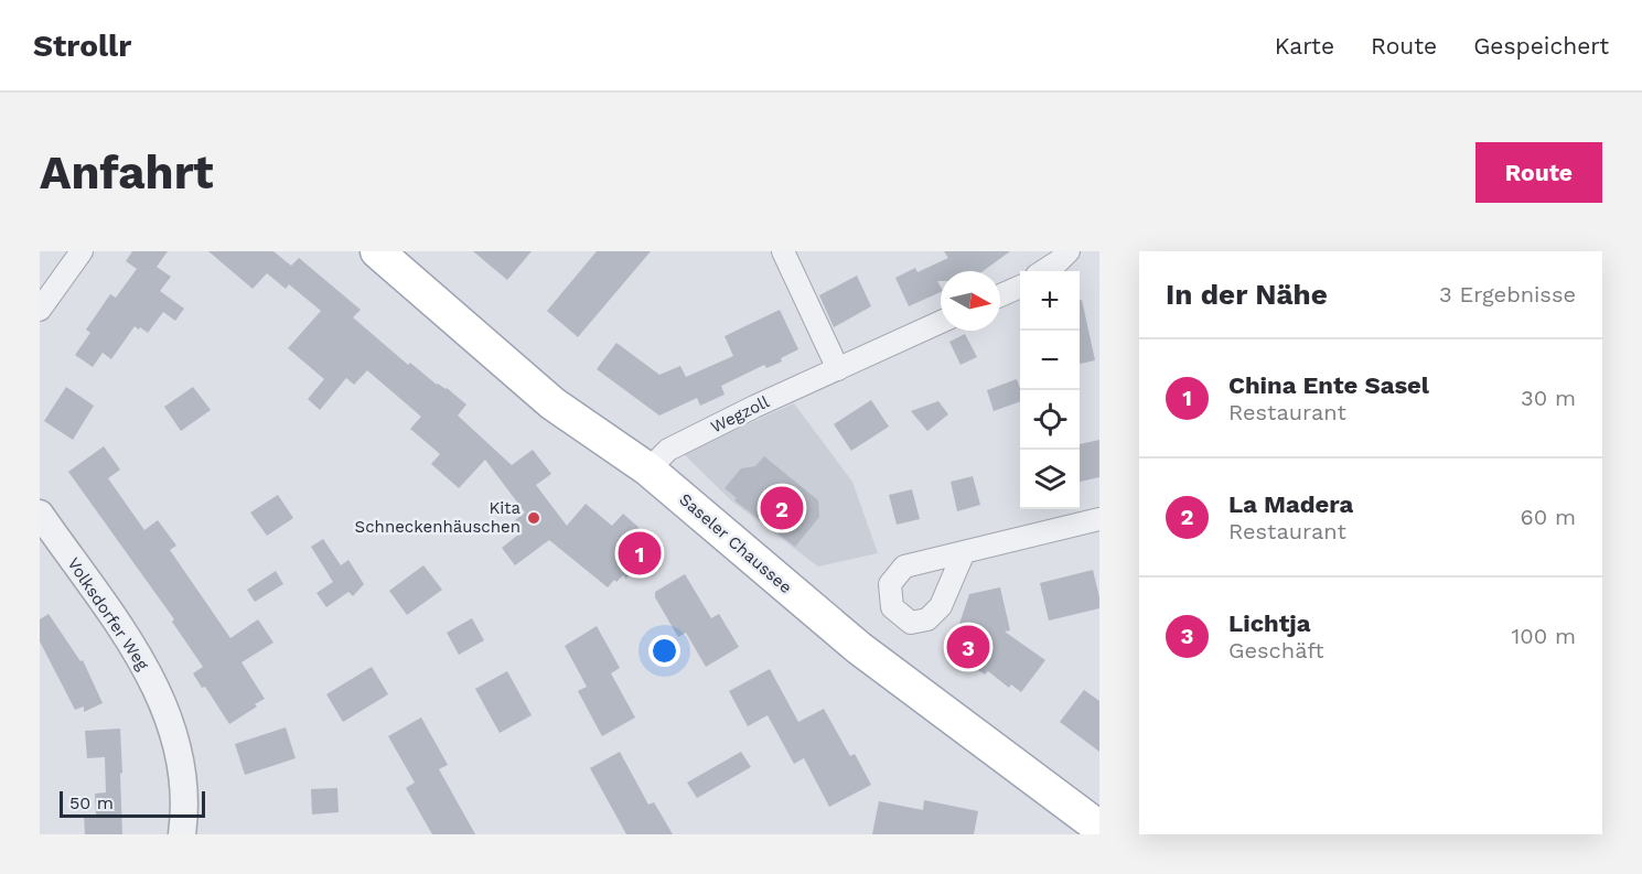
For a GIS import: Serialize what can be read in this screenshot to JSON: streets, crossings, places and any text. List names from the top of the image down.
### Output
{
  "streets": {
    "main road": ["Saseler Chaussee"],
    "street": ["Wegzoll", "Volksdorfer Weg"]
  },
  "crossings": [
    ["Wegzoll", "Saseler Chaussee"]
  ],
  "places": ["Kita Schneckenhäuschen"],
  "scale_bar": "50 m",
  "north": "right",
  "page": {
    "header": "Strollr",
    "nav": ["Karte", "Route", "Gespeichert"],
    "buttons": "Route",
    "title": "Anfahrt",
    "heading": ["In der Nähe", "3 Ergebnisse"],
    "map_buttons": ["+", "−"],
    "list": [
      {
        "mark": "1",
        "name": "China Ente Sasel",
        "note": "Restaurant",
        "value": "30 m"
      },
      {
        "mark": "2",
        "name": "La Madera",
        "note": "Restaurant",
        "value": "60 m"
      },
      {
        "mark": "3",
        "name": "Lichtja",
        "note": "Geschäft",
        "value": "100 m"
      }
    ],
    "pins": ["2", "1", "3"],
    "scale": "50 m"
  }
}
